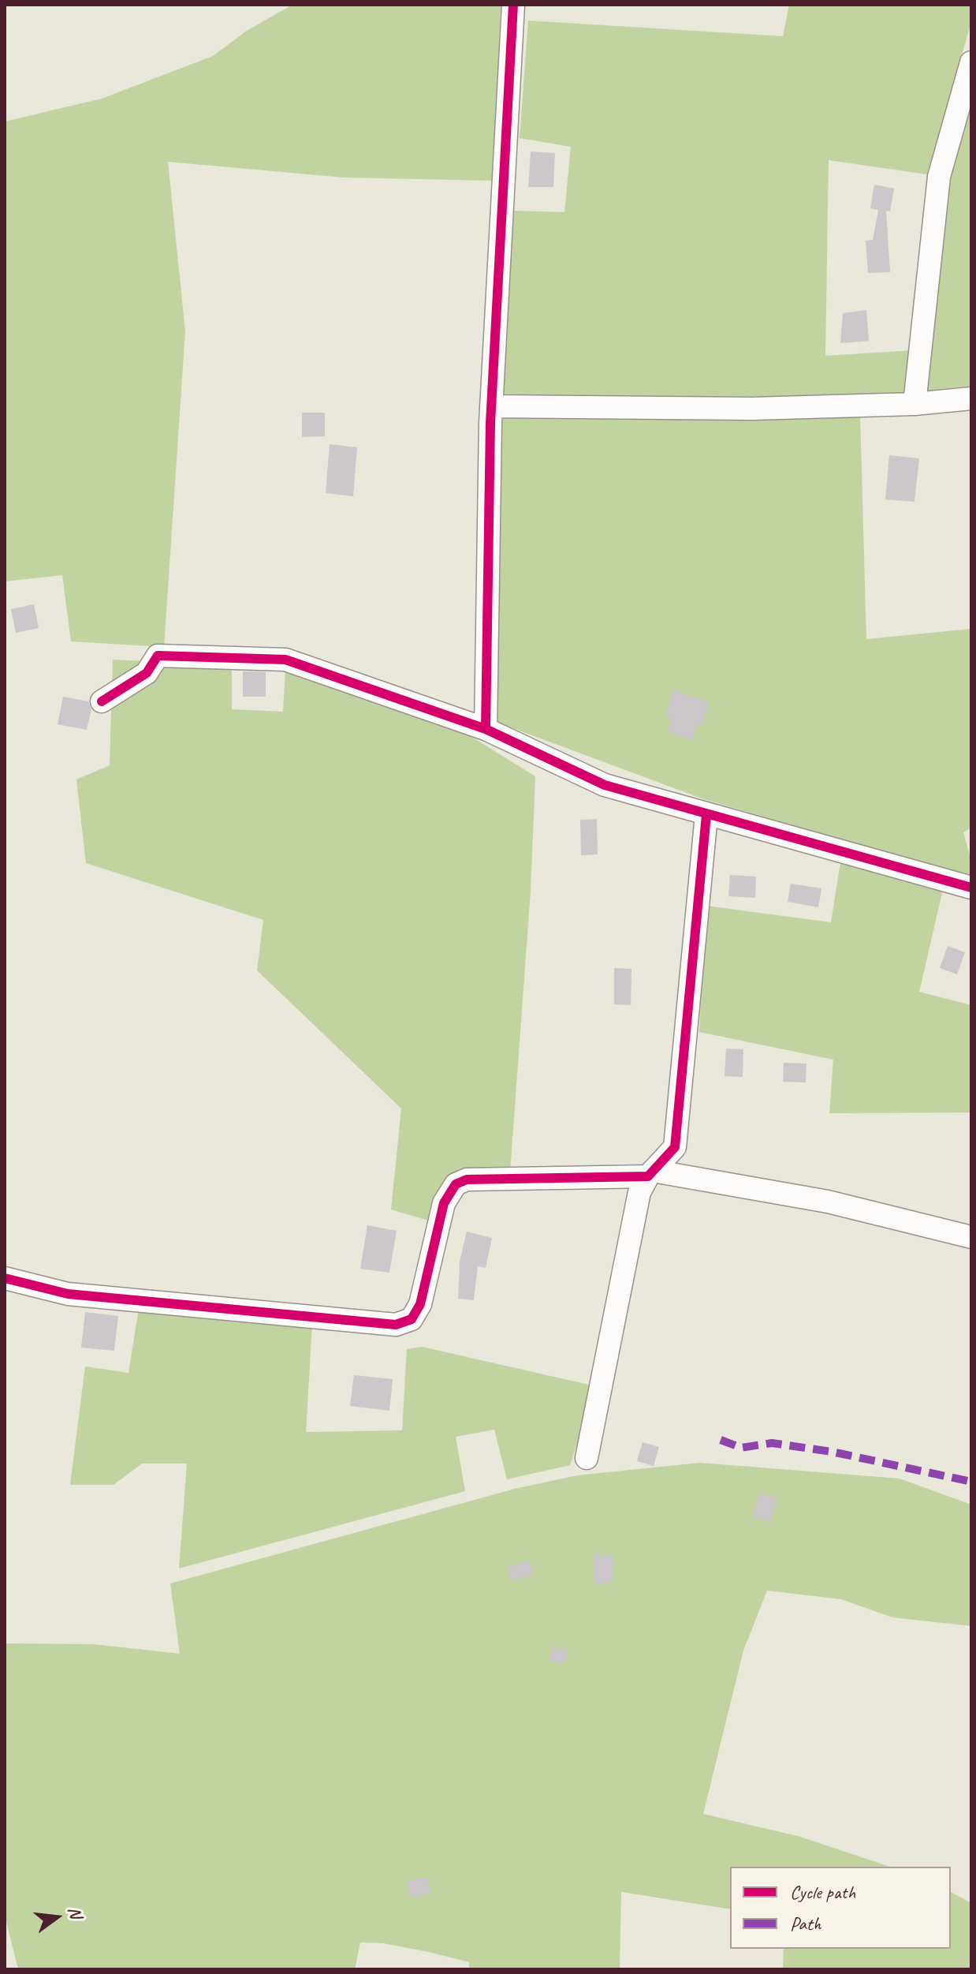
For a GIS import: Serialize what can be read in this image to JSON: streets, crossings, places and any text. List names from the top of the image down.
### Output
{
  "legend": ["Cycle path", "Path"],
  "north": "right"
}
